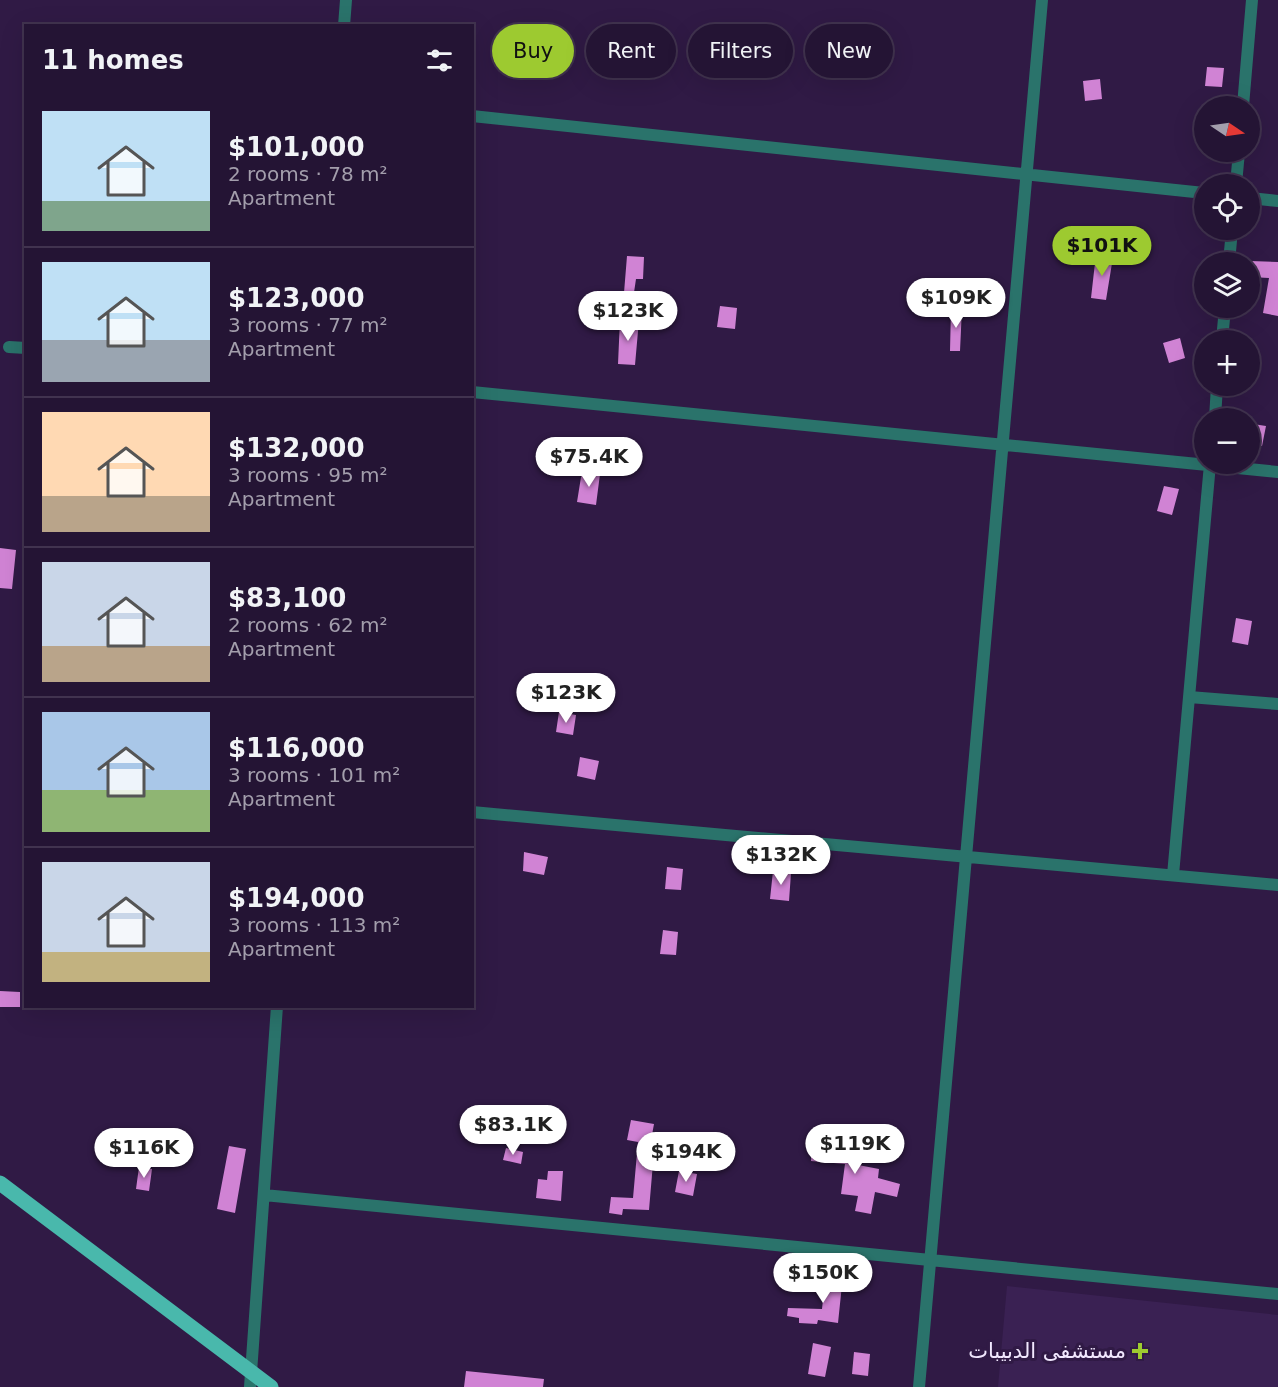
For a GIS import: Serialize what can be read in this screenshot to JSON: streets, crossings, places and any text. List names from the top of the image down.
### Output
{
  "places": {
    "health": ["مستشفى الدبيبات"]
  },
  "north": "right",
  "page": {
    "chip": [
      "Buy",
      "Rent",
      "Filters",
      "New"
    ],
    "heading": "11 homes",
    "map_buttons": ["+", "−"],
    "list": [
      {
        "name": "$101,000",
        "note": "2 rooms · 78 m² · Apartment"
      },
      {
        "name": "$123,000",
        "note": "3 rooms · 77 m² · Apartment"
      },
      {
        "name": "$132,000",
        "note": "3 rooms · 95 m² · Apartment"
      },
      {
        "name": "$83,100",
        "note": "2 rooms · 62 m² · Apartment"
      },
      {
        "name": "$116,000",
        "note": "3 rooms · 101 m² · Apartment"
      },
      {
        "name": "$194,000",
        "note": "3 rooms · 113 m² · Apartment"
      }
    ],
    "price": [
      "$101K",
      "$109K",
      "$123K",
      "$75.4K",
      "$123K",
      "$132K",
      "$83.1K",
      "$119K",
      "$116K",
      "$194K",
      "$150K"
    ]
  }
}
